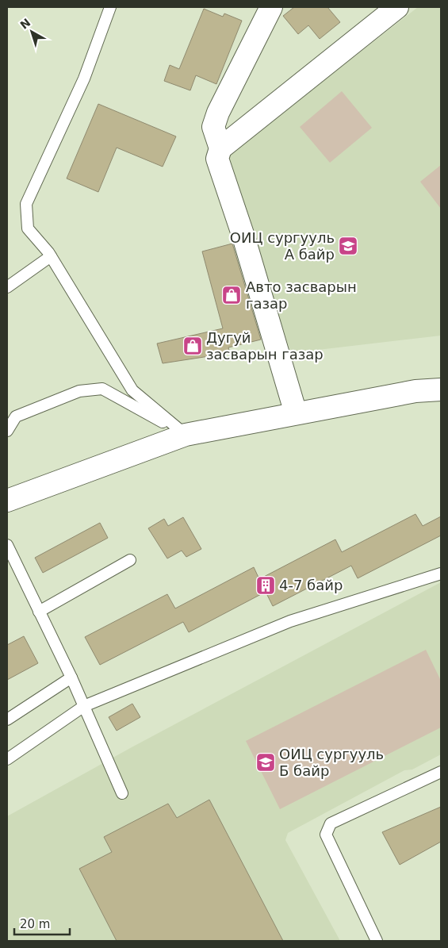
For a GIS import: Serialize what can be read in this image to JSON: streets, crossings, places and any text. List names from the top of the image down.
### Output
{
  "places": {
    "school or university": ["ОИЦ сургууль А байр", "ОИЦ сургууль Б байр"],
    "shop": ["Авто засварын газар", "Дугуй засварын газар"],
    "building": ["4-7 байр"]
  },
  "scale_bar": "20 m",
  "north": "top left"
}
